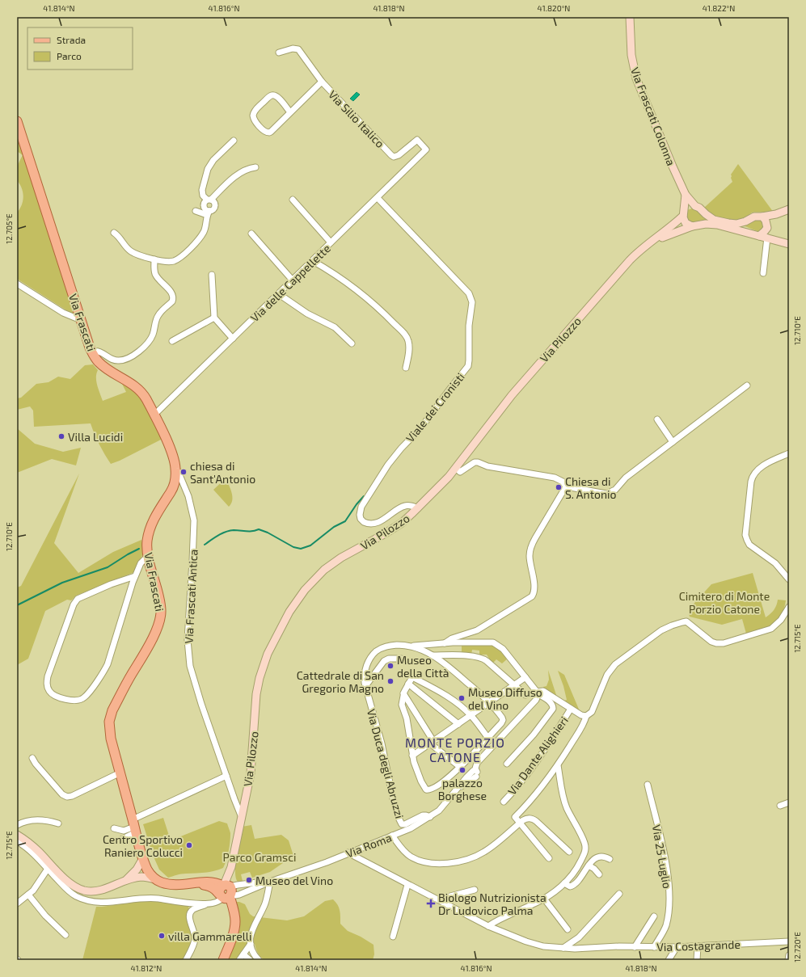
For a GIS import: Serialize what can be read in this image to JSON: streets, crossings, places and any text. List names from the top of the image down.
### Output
{
  "streets": {
    "main road": ["Via Frascati Colonna", "Via Frascati", "Via Pilozzo"],
    "street": [
      "Via Silio Italico",
      "Via delle Cappellette",
      "Viale dei Cronisti",
      "Via Frascati Antica",
      "Via Dante Alighieri",
      "Via Duca degli Abruzzi",
      "Via Roma",
      "Via 25 Luglio",
      "Via Costagrande"
    ]
  },
  "crossings": [
    ["Via Frascati Colonna", "Via Pilozzo"],
    ["Via Silio Italico", "Via delle Cappellette"],
    ["Via delle Cappellette", "Via Frascati"],
    ["Via delle Cappellette", "Viale dei Cronisti"],
    ["Via Frascati", "Via Frascati Antica"],
    ["Via Pilozzo", "Viale dei Cronisti"],
    ["Via Pilozzo", "Via Frascati Antica"],
    ["Via Duca degli Abruzzi", "Via Roma"],
    ["Via Roma", "Via Costagrande"],
    ["Via 25 Luglio", "Via Costagrande"]
  ],
  "districts": ["MONTE PORZIO CATONE"],
  "parks": ["Cimitero di Monte Porzio Catone", "Parco Gramsci"],
  "places": {
    "other": [
      "Villa Lucidi",
      "chiesa di Sant'Antonio",
      "Chiesa di S. Antonio",
      "Museo della Città",
      "Cattedrale di San Gregorio Magno",
      "Museo Diffuso del Vino",
      "palazzo Borghese",
      "Centro Sportivo Raniero Colucci",
      "Museo del Vino",
      "villa Gammarelli"
    ],
    "health": ["Biologo Nutrizionista Dr Ludovico Palma"]
  },
  "legend": ["Strada", "Parco"],
  "coordinates": [
    "41.814°N",
    "41.816°N",
    "41.818°N",
    "41.820°N",
    "41.822°N",
    "12.705°E",
    "12.710°E",
    "12.715°E",
    "12.720°E",
    "41.812°N"
  ]
}
